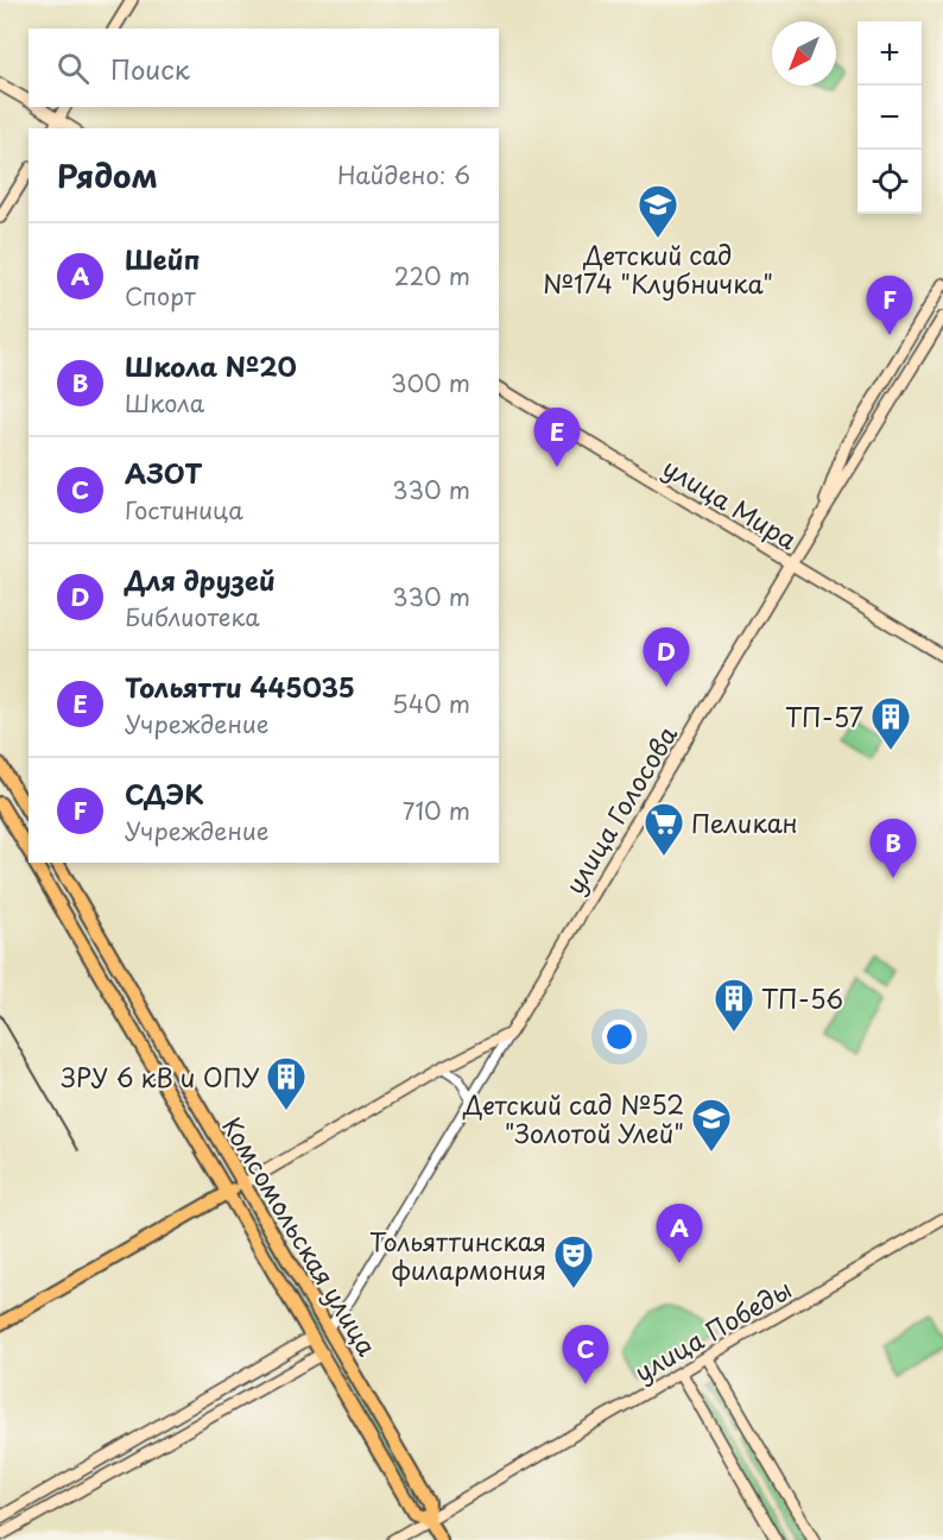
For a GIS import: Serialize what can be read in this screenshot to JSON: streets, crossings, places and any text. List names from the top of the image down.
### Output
{
  "streets": {
    "main road": [
      "улица Мира",
      "улица Голосова",
      "Комсомольская улица",
      "улица Победы"
    ]
  },
  "crossings": [
    ["улица Мира", "улица Голосова"],
    ["Комсомольская улица", "улица Победы"]
  ],
  "places": {
    "school or university": ["Детский сад №174 \"Клубничка\"", "Детский сад №52 \"Золотой Улей\""],
    "building": ["ТП-57", "ТП-56", "ЗРУ 6 кВ и ОПУ"],
    "supermarket": ["Пеликан"],
    "theatre": ["Тольяттинская филармония"]
  },
  "north": "bottom left",
  "page": {
    "map_buttons": ["+", "−"],
    "search": "Поиск",
    "heading": ["Рядом", "Найдено: 6"],
    "list": [
      {
        "mark": "A",
        "name": "Шейп",
        "note": "Спорт",
        "value": "220 m"
      },
      {
        "mark": "B",
        "name": "Школа №20",
        "note": "Школа",
        "value": "300 m"
      },
      {
        "mark": "C",
        "name": "АЗОТ",
        "note": "Гостиница",
        "value": "330 m"
      },
      {
        "mark": "D",
        "name": "Для друзей",
        "note": "Библиотека",
        "value": "330 m"
      },
      {
        "mark": "E",
        "name": "Тольятти 445035",
        "note": "Учреждение",
        "value": "540 m"
      },
      {
        "mark": "F",
        "name": "СДЭК",
        "note": "Учреждение",
        "value": "710 m"
      }
    ],
    "pins": [
      "F",
      "E",
      "D",
      "B",
      "A",
      "C"
    ]
  }
}
